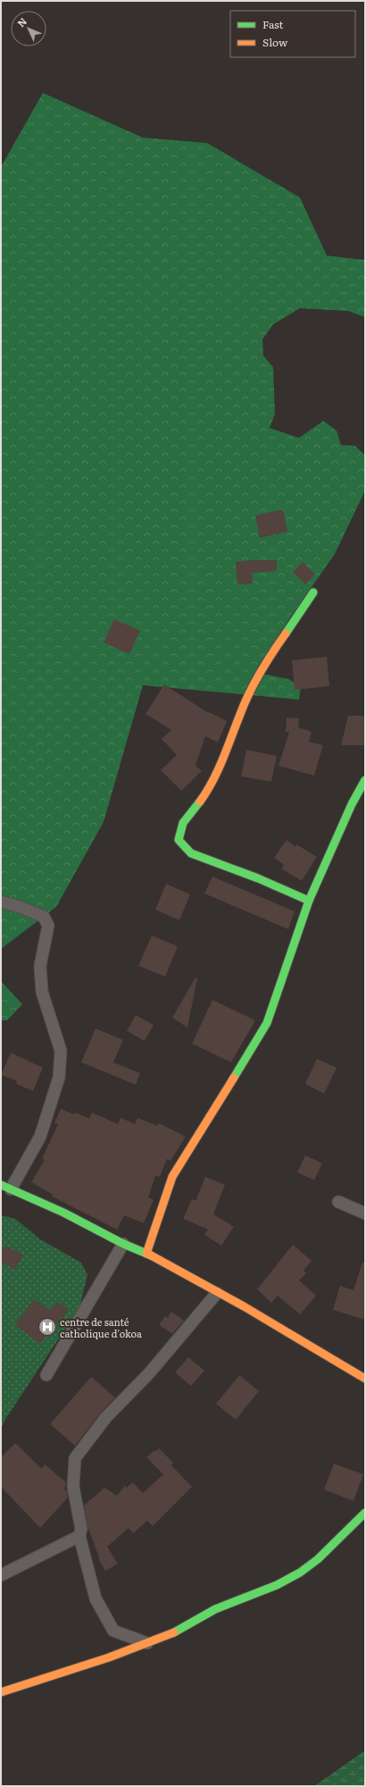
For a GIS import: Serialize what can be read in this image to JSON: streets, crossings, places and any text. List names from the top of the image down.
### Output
{
  "places": {
    "hospital": ["centre de santé catholique d'okoa"]
  },
  "legend": ["Fast", "Slow"],
  "north": "top left"
}
